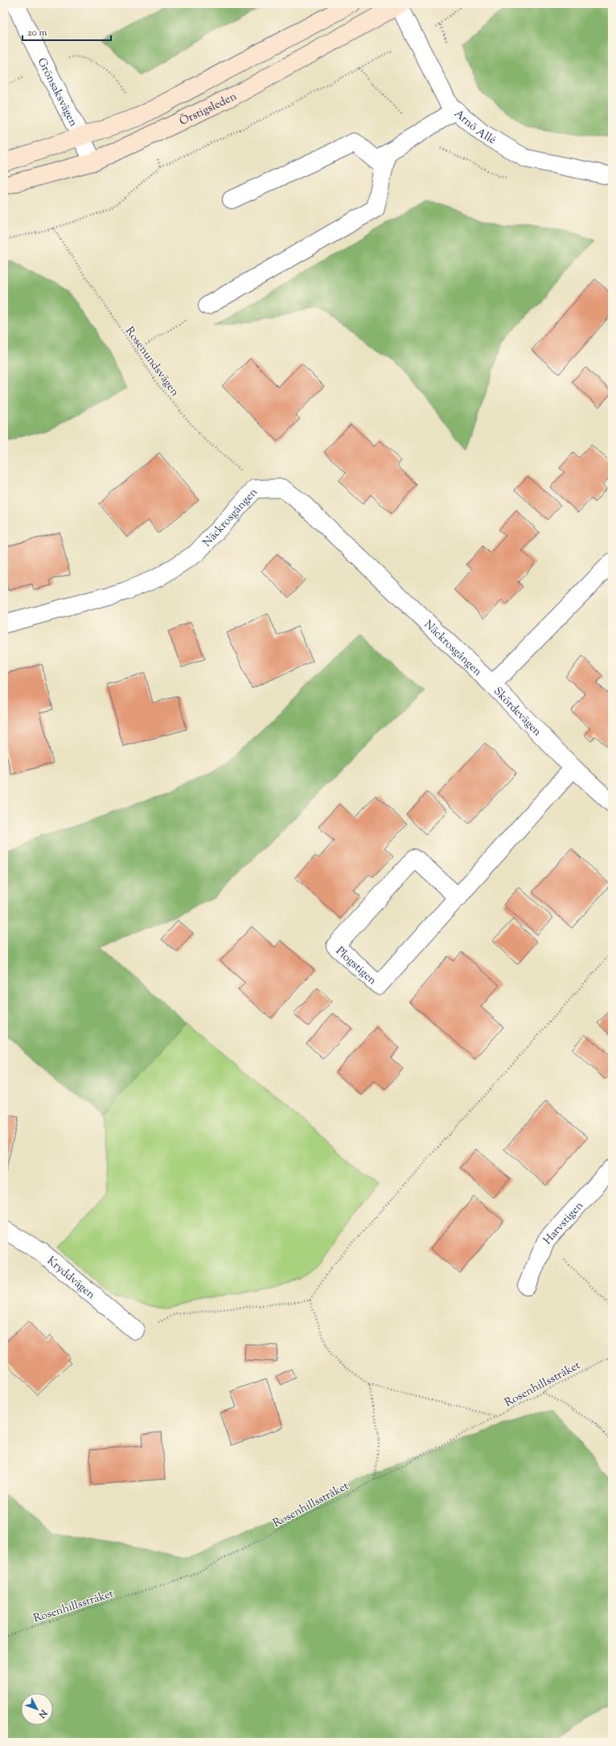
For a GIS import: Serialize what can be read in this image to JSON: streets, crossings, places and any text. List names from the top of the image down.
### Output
{
  "streets": {
    "street": [
      "Grönsaksvägen",
      "Örstigsleden",
      "Arnö Allé",
      "Näckrosgången",
      "Skördevägen",
      "Plogstigen",
      "Harvstigen",
      "Kryddvägen"
    ],
    "path": ["Rosenundsvägen", "Rosenhillsstråket"]
  },
  "crossings": [
    ["Grönsaksvägen", "Örstigsleden"],
    ["Örstigsleden", "Arnö Allé"],
    ["Rosenundsvägen", "Näckrosgången"],
    ["Näckrosgången", "Skördevägen"],
    ["Skördevägen", "Plogstigen"]
  ],
  "scale_bar": "20 m",
  "north": "bottom right"
}
